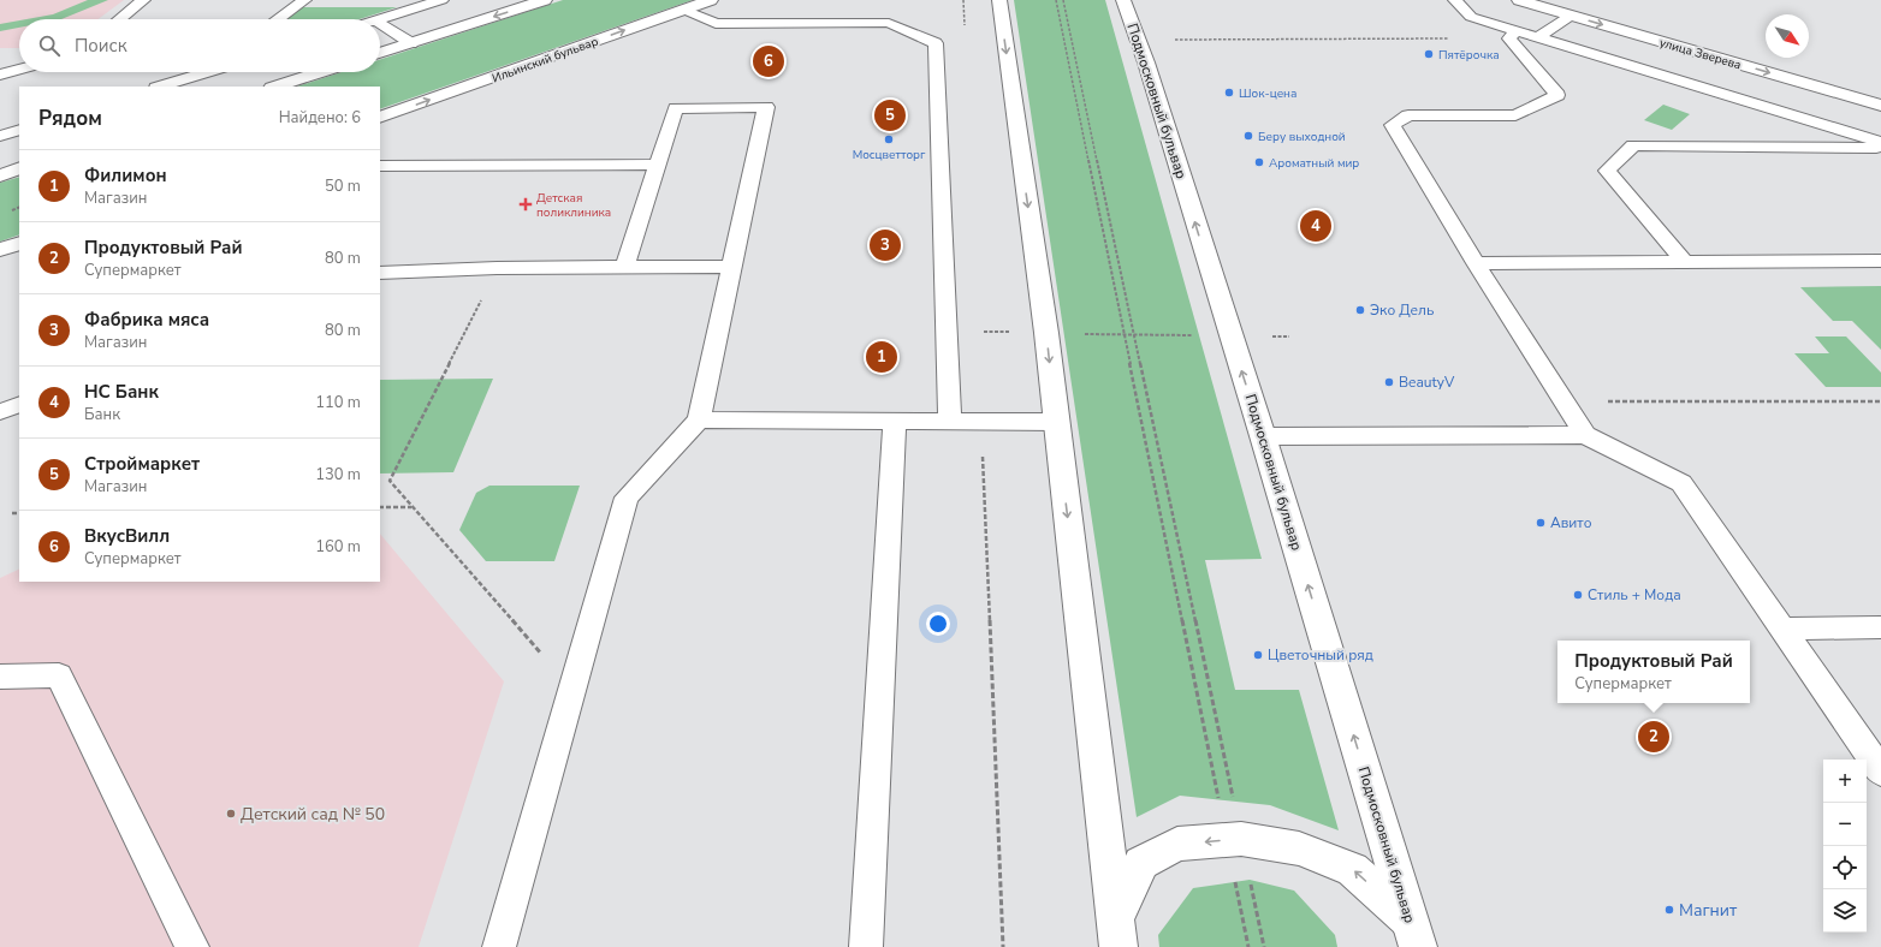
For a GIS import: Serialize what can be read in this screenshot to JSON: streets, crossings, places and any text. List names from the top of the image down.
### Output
{
  "streets": {
    "street": ["улица Зверева", "Ильинский бульвар", "Подмосковный бульвар"]
  },
  "one_way": ["улица Зверева"],
  "places": {
    "other": [
      "Пятёрочка",
      "Шок-цена",
      "Беру выходной",
      "Мосцветторг",
      "Ароматный мир",
      "Эко Дель",
      "BeautyV",
      "Авито",
      "Стиль + Мода",
      "Цветочный ряд",
      "Детский сад № 50",
      "Магнит"
    ],
    "health": ["Детская поликлиника"]
  },
  "north": "bottom right",
  "page": {
    "search": "Поиск",
    "pins": [
      "6",
      "5",
      "4",
      "3",
      "1",
      "2"
    ],
    "heading": ["Рядом", "Найдено: 6"],
    "list": [
      {
        "mark": "1",
        "name": "Филимон",
        "note": "Магазин",
        "value": "50 m"
      },
      {
        "mark": "2",
        "name": "Продуктовый Рай",
        "note": "Супермаркет",
        "value": "80 m"
      },
      {
        "mark": "3",
        "name": "Фабрика мяса",
        "note": "Магазин",
        "value": "80 m"
      },
      {
        "mark": "4",
        "name": "НС Банк",
        "note": "Банк",
        "value": "110 m"
      },
      {
        "mark": "5",
        "name": "Строймаркет",
        "note": "Магазин",
        "value": "130 m"
      },
      {
        "mark": "6",
        "name": "ВкусВилл",
        "note": "Супермаркет",
        "value": "160 m"
      }
    ],
    "popup": ["Продуктовый Рай", "Супермаркет"],
    "map_buttons": ["+", "−"]
  }
}
